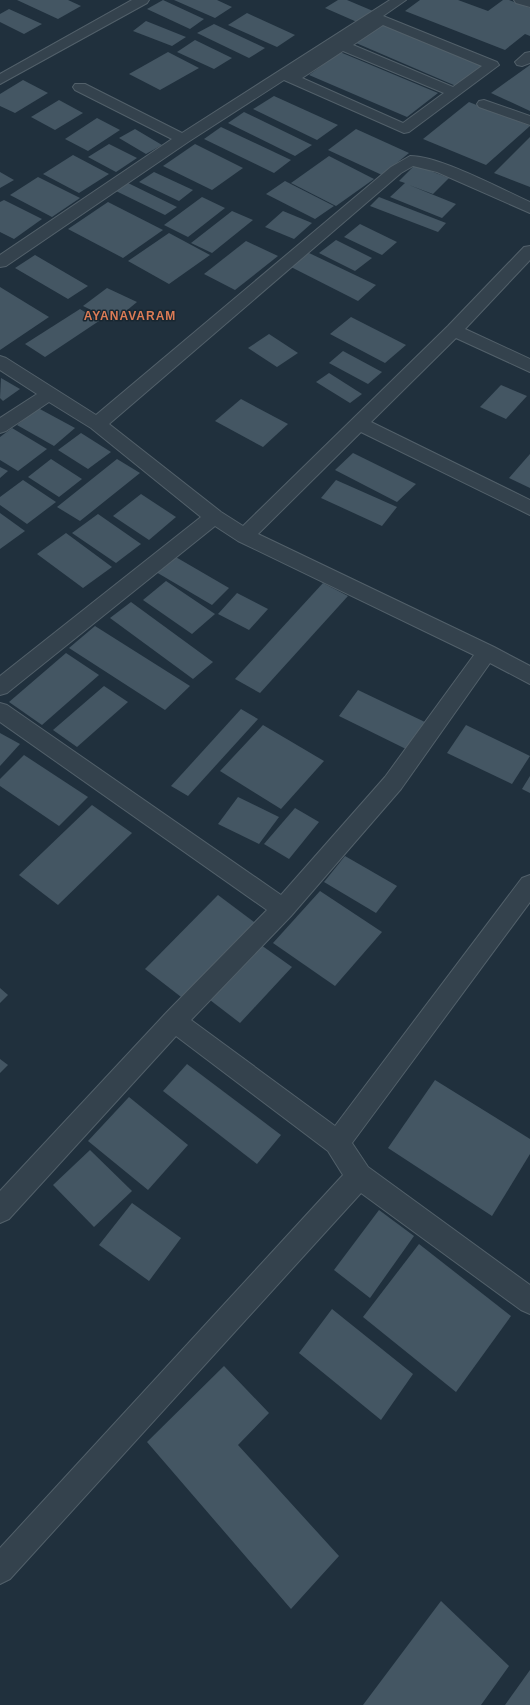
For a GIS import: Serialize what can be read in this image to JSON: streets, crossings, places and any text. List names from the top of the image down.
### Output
{
  "districts": ["AYANAVARAM"]
}
